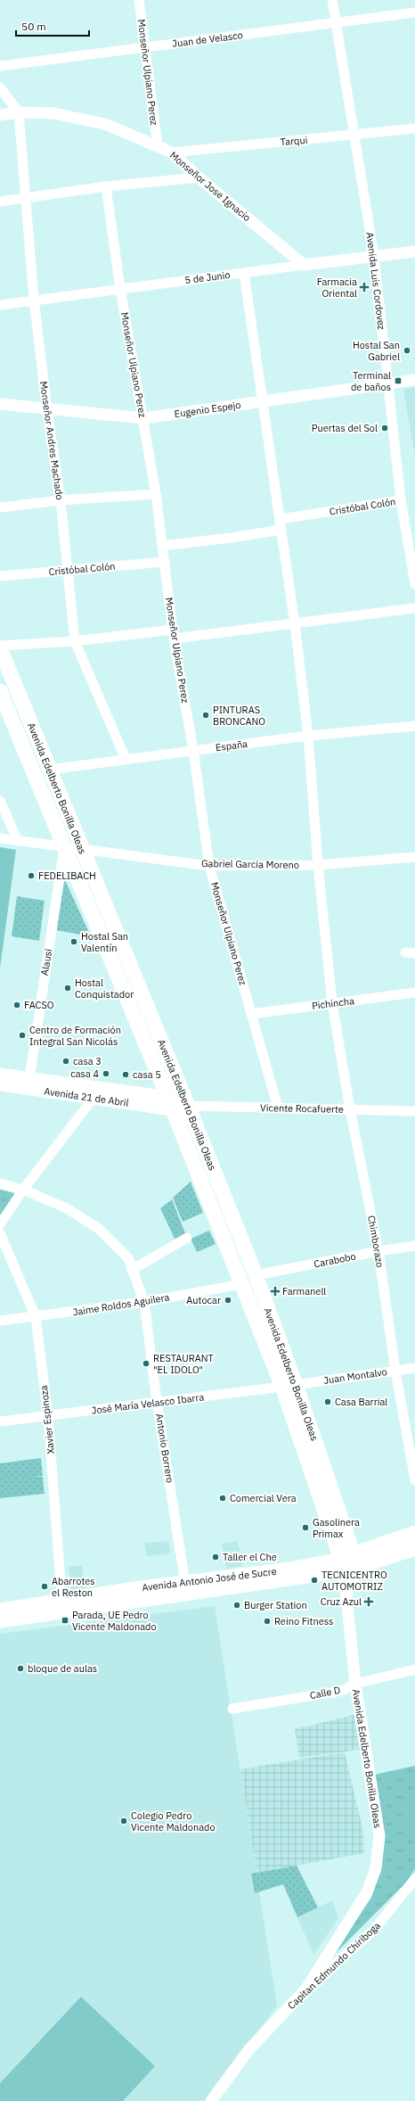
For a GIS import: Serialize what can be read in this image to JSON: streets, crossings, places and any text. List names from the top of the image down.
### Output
{
  "streets": {
    "main road": ["Avenida Edelberto Bonilla Oleas", "Avenida 21 de Abril", "Avenida Antonio José de Sucre"],
    "street": [
      "Juan de Velasco",
      "Monseñor Ulpiano Perez",
      "Tarqui",
      "Monseñor Jose Ignacio",
      "5 de Junio",
      "Avenida Luis Cordovez",
      "Eugenio Espejo",
      "Monseñor Andres Machado",
      "Cristóbal Colón",
      "España",
      "Gabriel García Moreno",
      "Alausí",
      "Pichincha",
      "Vicente Rocafuerte",
      "Chimborazo",
      "Carabobo",
      "Jaime Roldos Aguilera",
      "Juan Montalvo",
      "José María Velasco Ibarra",
      "Xavier Espinoza",
      "Antonio Borrero",
      "Calle D",
      "Capitan Edmundo Chiriboga"
    ]
  },
  "crossings": [
    ["Juan de Velasco", "Monseñor Ulpiano Perez"],
    ["Juan de Velasco", "Avenida Luis Cordovez"],
    ["Monseñor Ulpiano Perez", "Monseñor Jose Ignacio"],
    ["Monseñor Ulpiano Perez", "5 de Junio"],
    ["Monseñor Ulpiano Perez", "Eugenio Espejo"],
    ["Monseñor Ulpiano Perez", "Cristóbal Colón"],
    ["Monseñor Ulpiano Perez", "España"],
    ["Monseñor Ulpiano Perez", "Gabriel García Moreno"],
    ["Monseñor Ulpiano Perez", "Pichincha"],
    ["Monseñor Ulpiano Perez", "Vicente Rocafuerte"],
    ["Tarqui", "Monseñor Jose Ignacio"],
    ["Tarqui", "Avenida Luis Cordovez"],
    ["Monseñor Jose Ignacio", "5 de Junio"],
    ["Monseñor Jose Ignacio", "Monseñor Andres Machado"],
    ["5 de Junio", "Avenida Luis Cordovez"],
    ["5 de Junio", "Monseñor Andres Machado"],
    ["5 de Junio", "Chimborazo"],
    ["Avenida Luis Cordovez", "Eugenio Espejo"],
    ["Avenida Luis Cordovez", "Cristóbal Colón"],
    ["Eugenio Espejo", "Monseñor Andres Machado"],
    ["Eugenio Espejo", "Chimborazo"],
    ["Monseñor Andres Machado", "Cristóbal Colón"],
    ["Monseñor Andres Machado", "España"],
    ["Cristóbal Colón", "Chimborazo"],
    ["España", "Avenida Edelberto Bonilla Oleas"],
    ["España", "Chimborazo"],
    ["Avenida Edelberto Bonilla Oleas", "Gabriel García Moreno"],
    ["Avenida Edelberto Bonilla Oleas", "Alausí"],
    ["Avenida Edelberto Bonilla Oleas", "Avenida 21 de Abril"],
    ["Avenida Edelberto Bonilla Oleas", "Vicente Rocafuerte"],
    ["Avenida Edelberto Bonilla Oleas", "Carabobo"],
    ["Avenida Edelberto Bonilla Oleas", "Jaime Roldos Aguilera"],
    ["Avenida Edelberto Bonilla Oleas", "Juan Montalvo"],
    ["Avenida Edelberto Bonilla Oleas", "José María Velasco Ibarra"],
    ["Avenida Edelberto Bonilla Oleas", "Avenida Antonio José de Sucre"],
    ["Avenida Edelberto Bonilla Oleas", "Calle D"],
    ["Avenida Edelberto Bonilla Oleas", "Capitan Edmundo Chiriboga"],
    ["Gabriel García Moreno", "Alausí"],
    ["Gabriel García Moreno", "Chimborazo"],
    ["Alausí", "Avenida 21 de Abril"],
    ["Pichincha", "Chimborazo"],
    ["Vicente Rocafuerte", "Chimborazo"],
    ["Chimborazo", "Carabobo"],
    ["Chimborazo", "Juan Montalvo"],
    ["Jaime Roldos Aguilera", "Xavier Espinoza"],
    ["Jaime Roldos Aguilera", "Antonio Borrero"],
    ["Juan Montalvo", "José María Velasco Ibarra"],
    ["José María Velasco Ibarra", "Xavier Espinoza"],
    ["José María Velasco Ibarra", "Antonio Borrero"],
    ["Xavier Espinoza", "Avenida Antonio José de Sucre"],
    ["Antonio Borrero", "Avenida Antonio José de Sucre"]
  ],
  "places": {
    "health": ["Farmacia Oriental", "Farmanell", "Cruz Azul"],
    "other": [
      "Hostal San Gabriel",
      "Puertas del Sol",
      "PINTURAS BRONCANO",
      "FEDELIBACH",
      "Hostal San Valentín",
      "Hostal Conquistador",
      "FACSO",
      "Centro de Formación Integral San Nicolás",
      "casa 3",
      "casa 4",
      "casa 5",
      "Autocar",
      "RESTAURANT \"EL IDOLO\"",
      "Casa Barrial",
      "Comercial Vera",
      "Gasolinera Primax",
      "Taller el Che",
      "TECNICENTRO AUTOMOTRIZ",
      "Abarrotes el Reston",
      "Burger Station",
      "Reino Fitness",
      "bloque de aulas",
      "Colegio Pedro Vicente Maldonado"
    ],
    "transit": ["Terminal de baños", "Parada, UE Pedro Vicente Maldonado"]
  },
  "scale_bar": "50 m"
}
